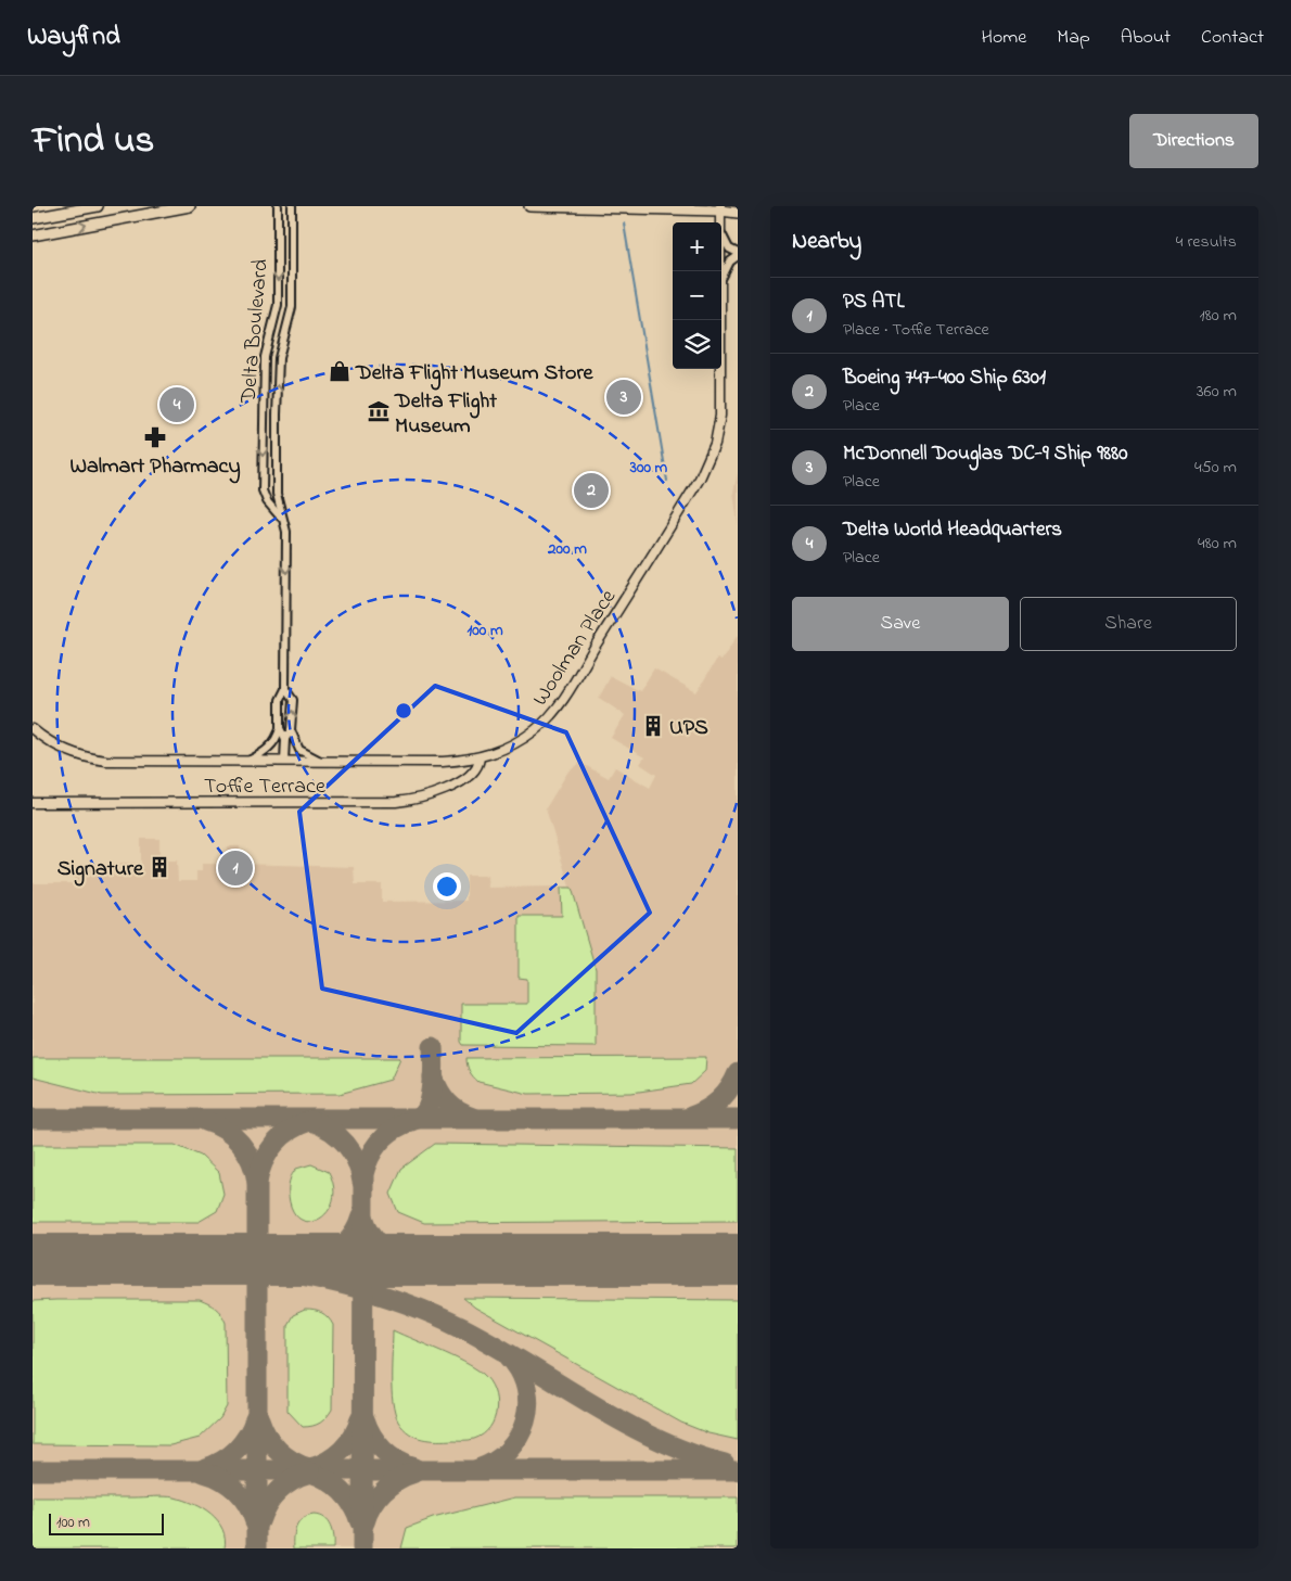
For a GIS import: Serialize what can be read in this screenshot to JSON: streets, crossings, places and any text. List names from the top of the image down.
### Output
{
  "streets": {
    "street": ["Delta Boulevard", "Woolman Place", "Toffie Terrace"]
  },
  "crossings": [
    ["Delta Boulevard", "Woolman Place"],
    ["Woolman Place", "Toffie Terrace"]
  ],
  "places": {
    "shop": ["Delta Flight Museum Store"],
    "museum": ["Delta Flight Museum"],
    "pharmacy": ["Walmart Pharmacy"],
    "building": ["UPS", "Signature"]
  },
  "scale_bar": "100 m",
  "page": {
    "header": "Wayfind",
    "nav": [
      "Home",
      "Map",
      "About",
      "Contact"
    ],
    "title": "Find us",
    "buttons": [
      "Directions",
      ["Save", "Share"]
    ],
    "heading": ["Nearby", "4 results"],
    "map_buttons": ["+", "−"],
    "list": [
      {
        "mark": "1",
        "name": "PS ATL",
        "note": "Place · Toffie Terrace",
        "value": "180 m"
      },
      {
        "mark": "2",
        "name": "Boeing 747-400 Ship 6301",
        "note": "Place",
        "value": "360 m"
      },
      {
        "mark": "3",
        "name": "McDonnell Douglas DC-9 Ship 9880",
        "note": "Place",
        "value": "450 m"
      },
      {
        "mark": "4",
        "name": "Delta World Headquarters",
        "note": "Place",
        "value": "480 m"
      }
    ],
    "pins": [
      "3",
      "4",
      "2",
      "1"
    ],
    "scale": "100 m"
  },
  "rings": ["300 m", "200 m", "100 m"]
}
